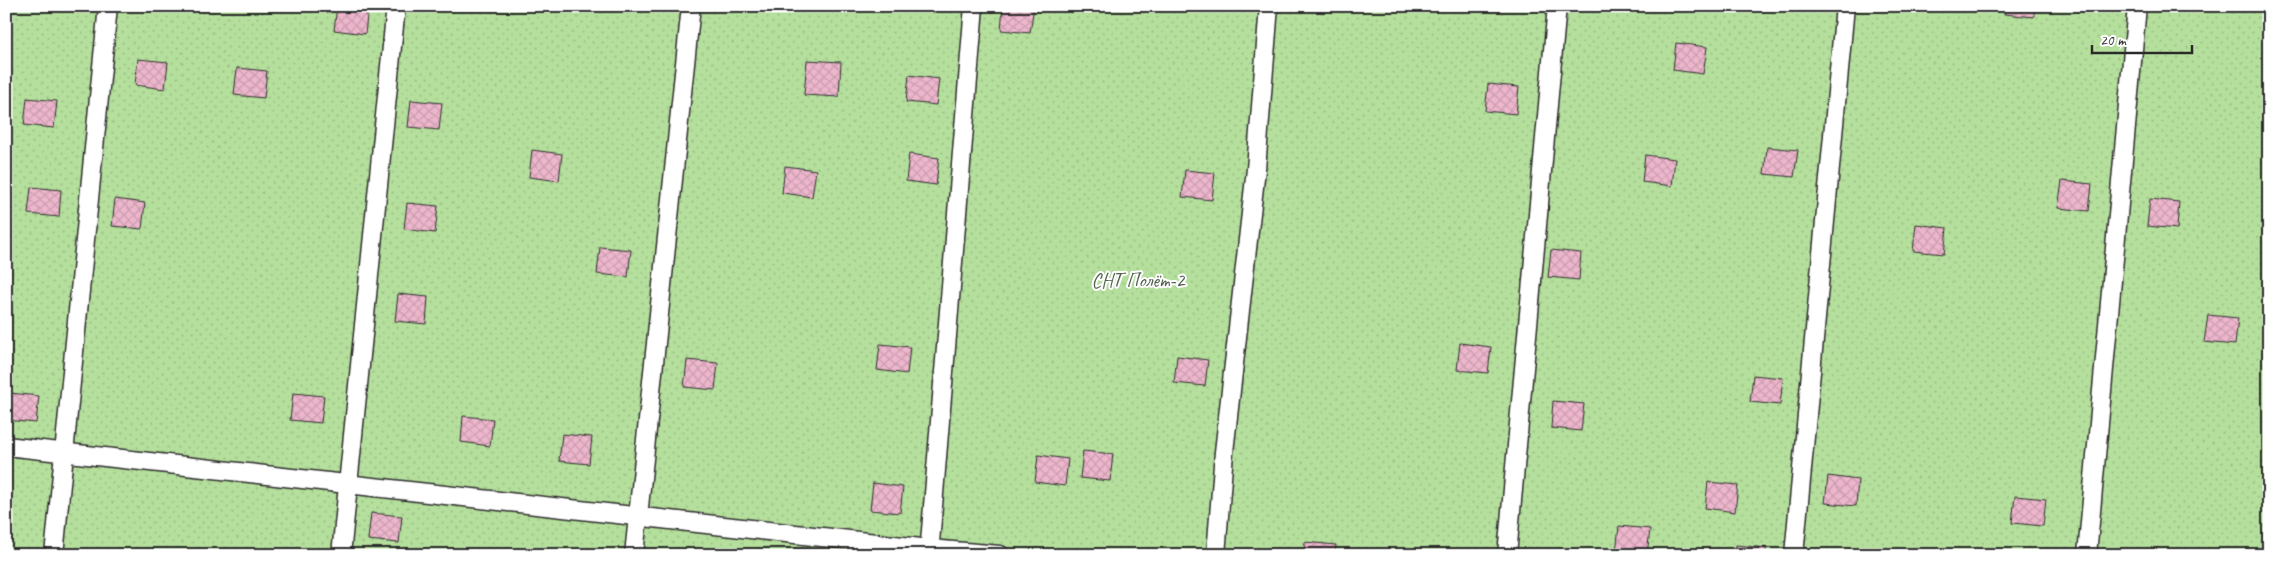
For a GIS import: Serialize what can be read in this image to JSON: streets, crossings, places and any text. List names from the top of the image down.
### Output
{
  "parks": ["СНТ Полёт-2"],
  "scale_bar": "20 m"
}
